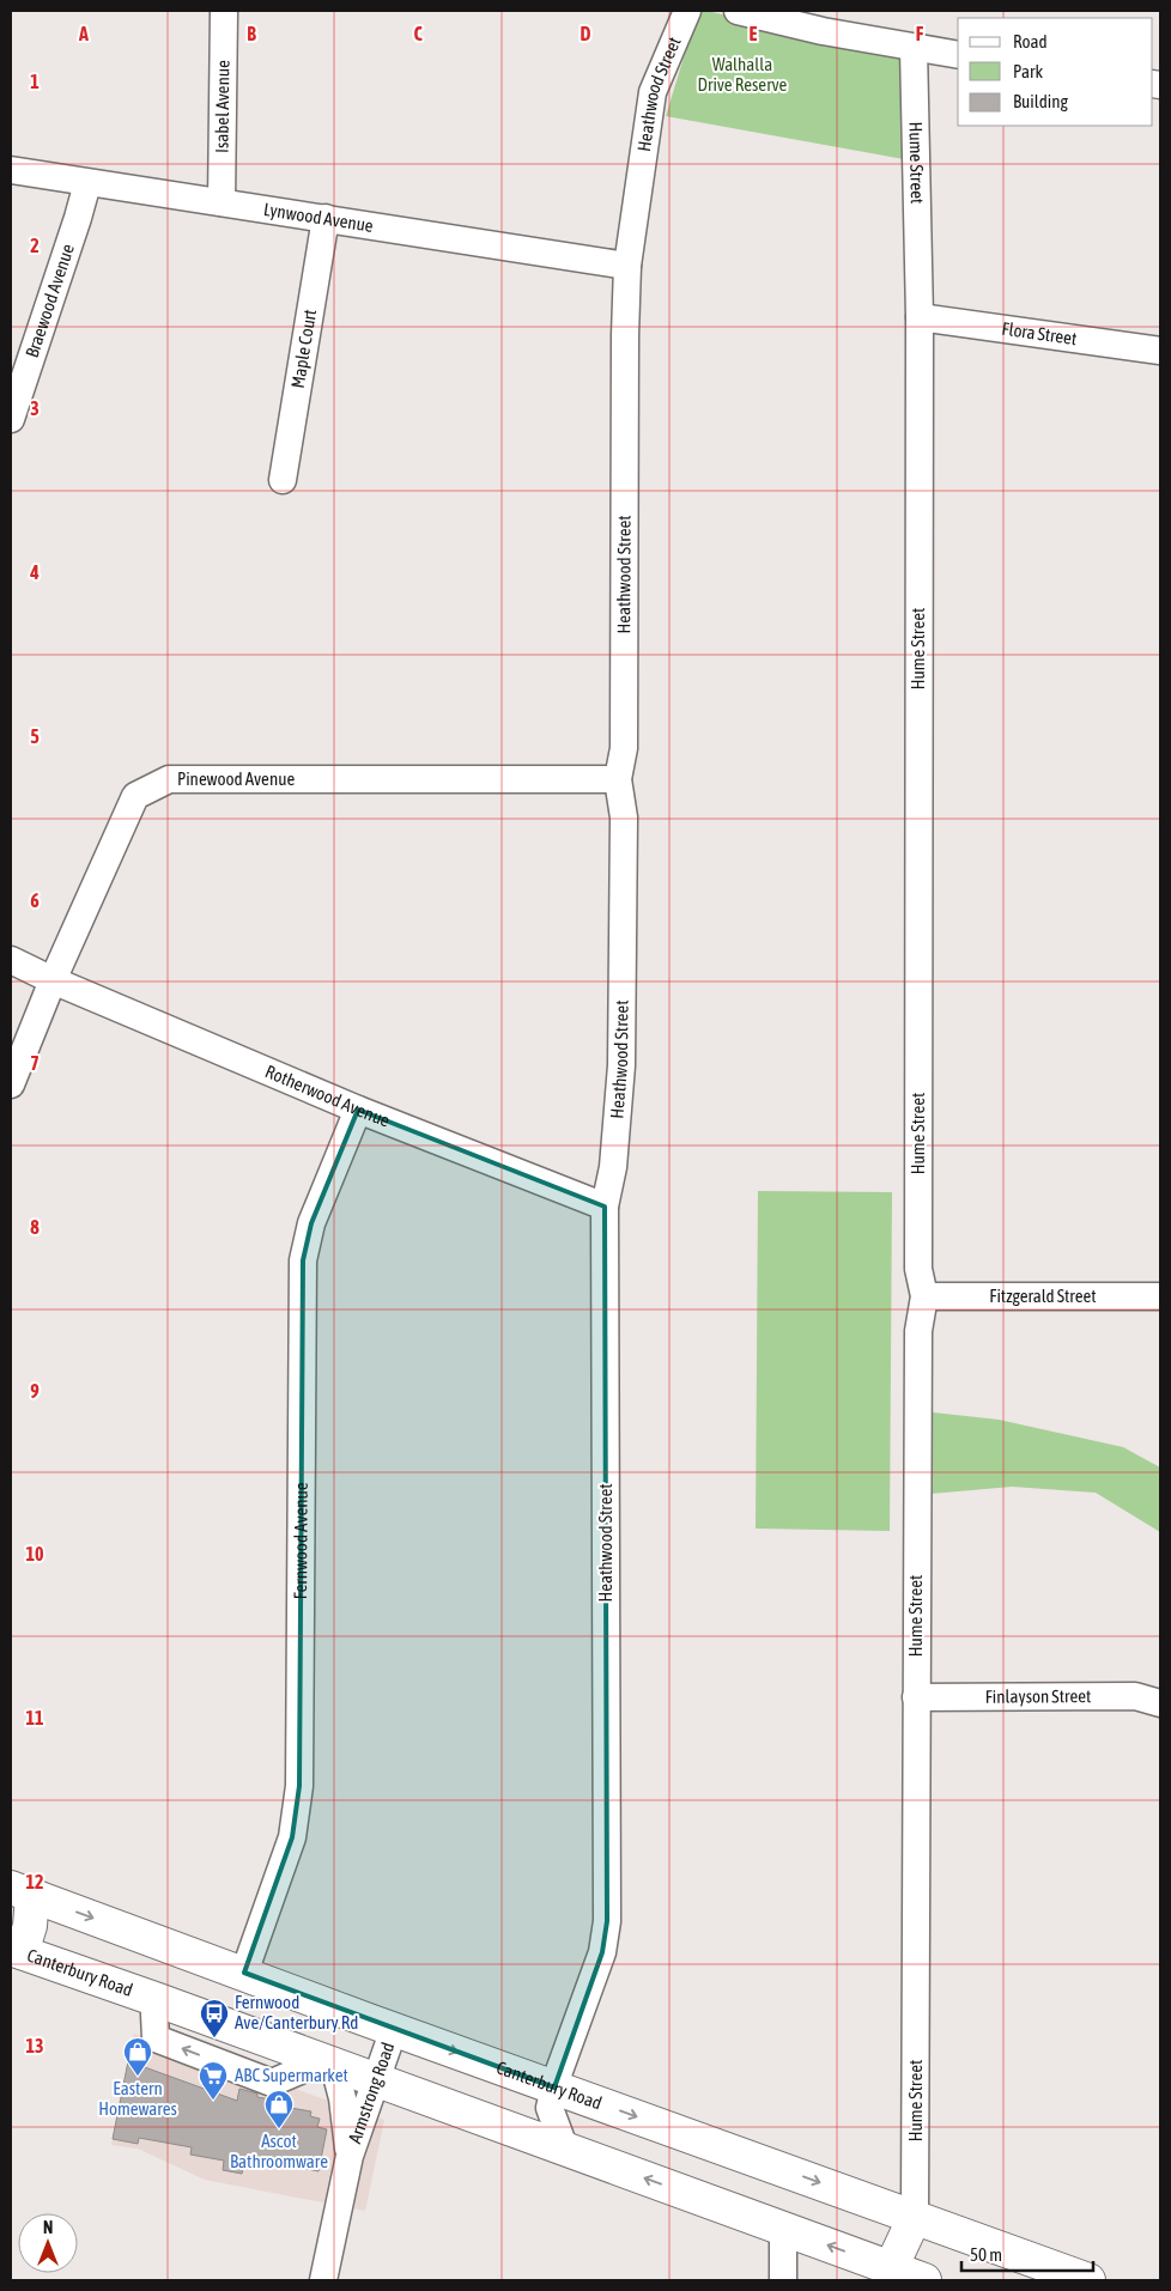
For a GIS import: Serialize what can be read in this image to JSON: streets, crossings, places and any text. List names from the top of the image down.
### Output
{
  "streets": {
    "main road": ["Canterbury Road"],
    "street": [
      "Heathwood Street",
      "Isabel Avenue",
      "Hume Street",
      "Lynwood Avenue",
      "Braewood Avenue",
      "Flora Street",
      "Maple Court",
      "Pinewood Avenue",
      "Rotherwood Avenue",
      "Fitzgerald Street",
      "Fernwood Avenue",
      "Finlayson Street",
      "Armstrong Road"
    ]
  },
  "crossings": [
    ["Heathwood Street", "Lynwood Avenue"],
    ["Heathwood Street", "Pinewood Avenue"],
    ["Heathwood Street", "Rotherwood Avenue"],
    ["Heathwood Street", "Canterbury Road"],
    ["Isabel Avenue", "Lynwood Avenue"],
    ["Hume Street", "Flora Street"],
    ["Hume Street", "Fitzgerald Street"],
    ["Hume Street", "Finlayson Street"],
    ["Hume Street", "Canterbury Road"],
    ["Lynwood Avenue", "Braewood Avenue"],
    ["Lynwood Avenue", "Maple Court"],
    ["Pinewood Avenue", "Rotherwood Avenue"],
    ["Rotherwood Avenue", "Fernwood Avenue"],
    ["Fernwood Avenue", "Canterbury Road"],
    ["Canterbury Road", "Armstrong Road"]
  ],
  "parks": ["Walhalla Drive Reserve"],
  "places": {
    "bus stop": ["Fernwood Ave/Canterbury Rd"],
    "shop": ["Eastern Homewares", "Ascot Bathroomware"],
    "supermarket": ["ABC Supermarket"]
  },
  "legend": ["Road", "Park", "Building"],
  "scale_bar": "50 m",
  "north": "top",
  "grid": {
    "columns": [
      "A",
      "B",
      "C",
      "D",
      "E",
      "F"
    ],
    "rows": [
      "1",
      "2",
      "3",
      "4",
      "5",
      "6",
      "7",
      "8",
      "9",
      "10",
      "11",
      "12",
      "13"
    ]
  }
}
